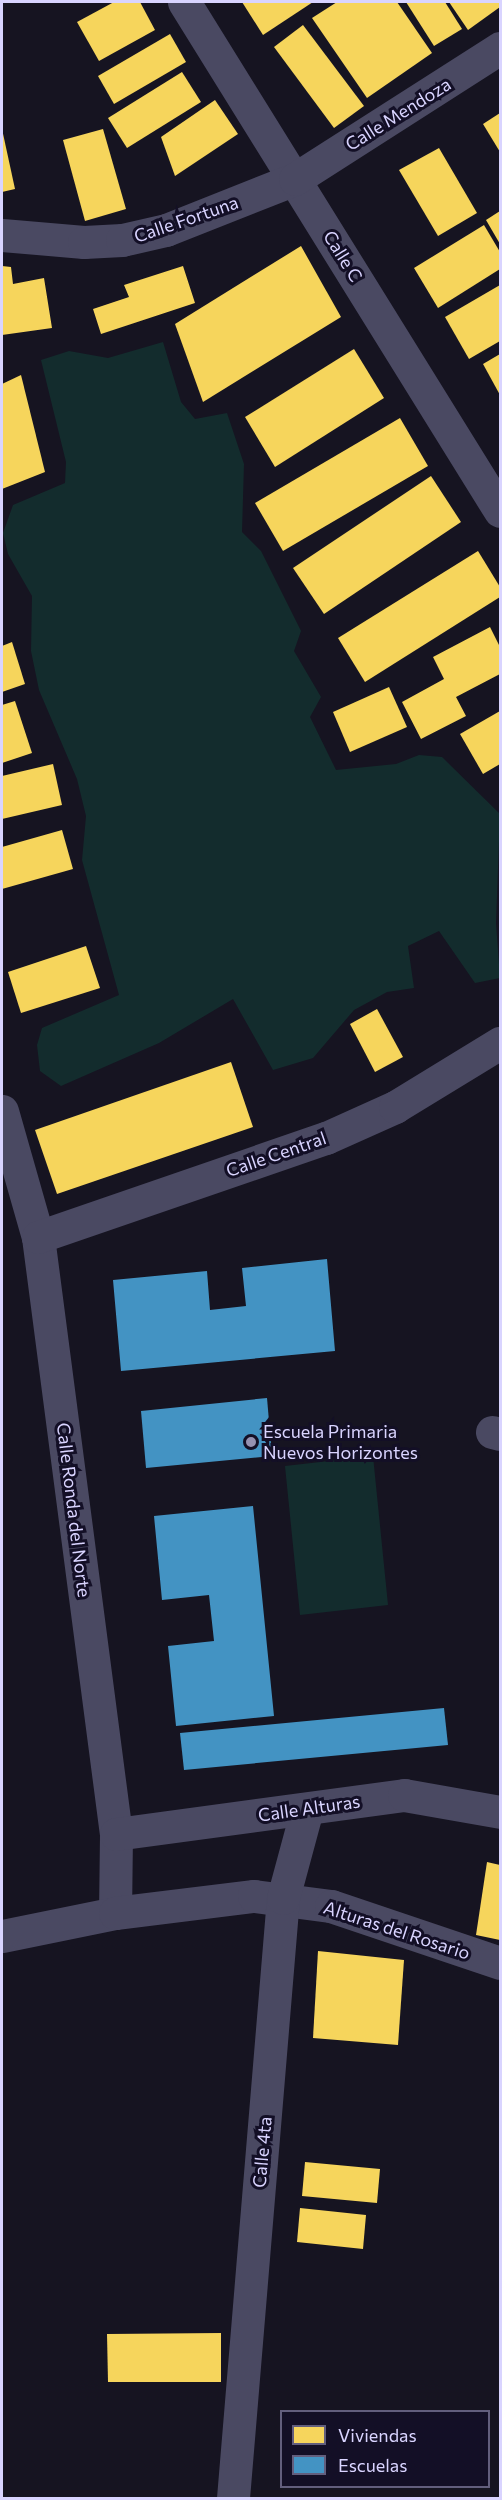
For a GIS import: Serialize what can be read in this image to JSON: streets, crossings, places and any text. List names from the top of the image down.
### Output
{
  "streets": {
    "street": [
      "Calle Mendoza",
      "Calle Fortuna",
      "Calle C",
      "Calle Central",
      "Calle Ronda del Norte",
      "Calle Alturas",
      "Alturas del Rosario",
      "Calle 4ta"
    ]
  },
  "crossings": [
    ["Calle Mendoza", "Calle Fortuna"],
    ["Calle Mendoza", "Calle C"],
    ["Calle Fortuna", "Calle C"],
    ["Calle Central", "Calle Ronda del Norte"],
    ["Calle Ronda del Norte", "Calle Alturas"],
    ["Calle Ronda del Norte", "Alturas del Rosario"],
    ["Calle Alturas", "Calle 4ta"],
    ["Alturas del Rosario", "Calle 4ta"]
  ],
  "places": ["Escuela Primaria Nuevos Horizontes"],
  "legend": ["Viviendas", "Escuelas"]
}
